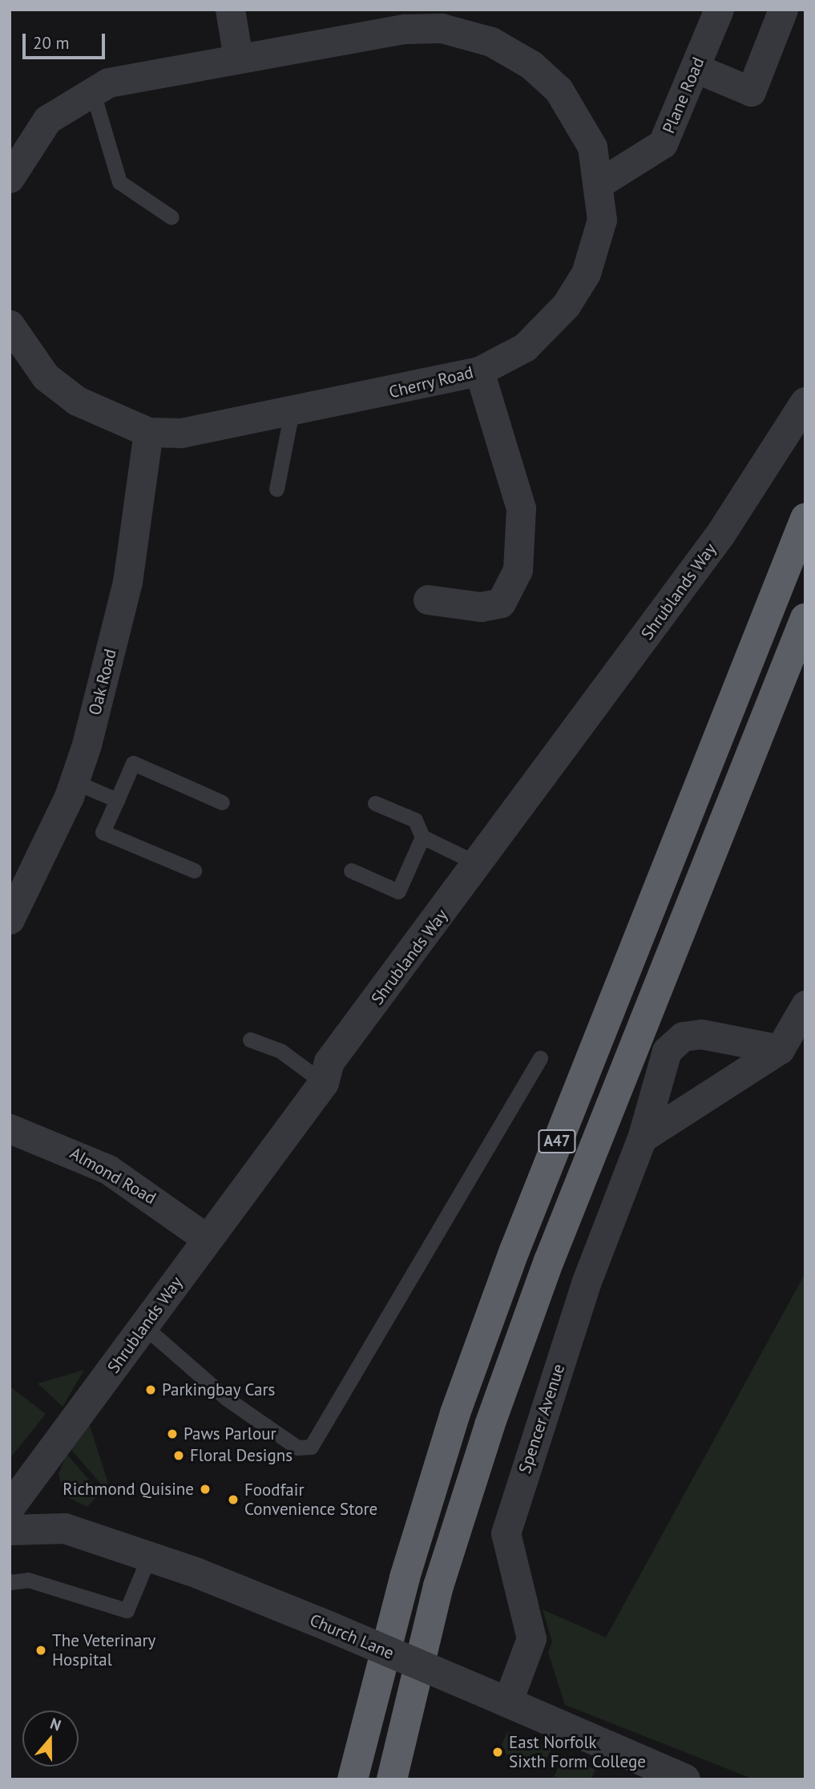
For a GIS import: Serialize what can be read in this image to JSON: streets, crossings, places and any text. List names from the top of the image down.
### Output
{
  "streets": {
    "highway": ["A47"],
    "street": [
      "Plane Road",
      "Cherry Road",
      "Shrublands Way",
      "Oak Road",
      "Almond Road",
      "Spencer Avenue",
      "Church Lane"
    ]
  },
  "crossings": [
    ["Plane Road", "Cherry Road"],
    ["Cherry Road", "Oak Road"],
    ["Shrublands Way", "Almond Road"],
    ["Spencer Avenue", "Church Lane"]
  ],
  "places": [
    "Parkingbay Cars",
    "Paws Parlour",
    "Floral Designs",
    "Richmond Quisine",
    "Foodfair Convenience Store",
    "The Veterinary Hospital",
    "East Norfolk Sixth Form College"
  ],
  "scale_bar": "20 m",
  "north": "top"
}
